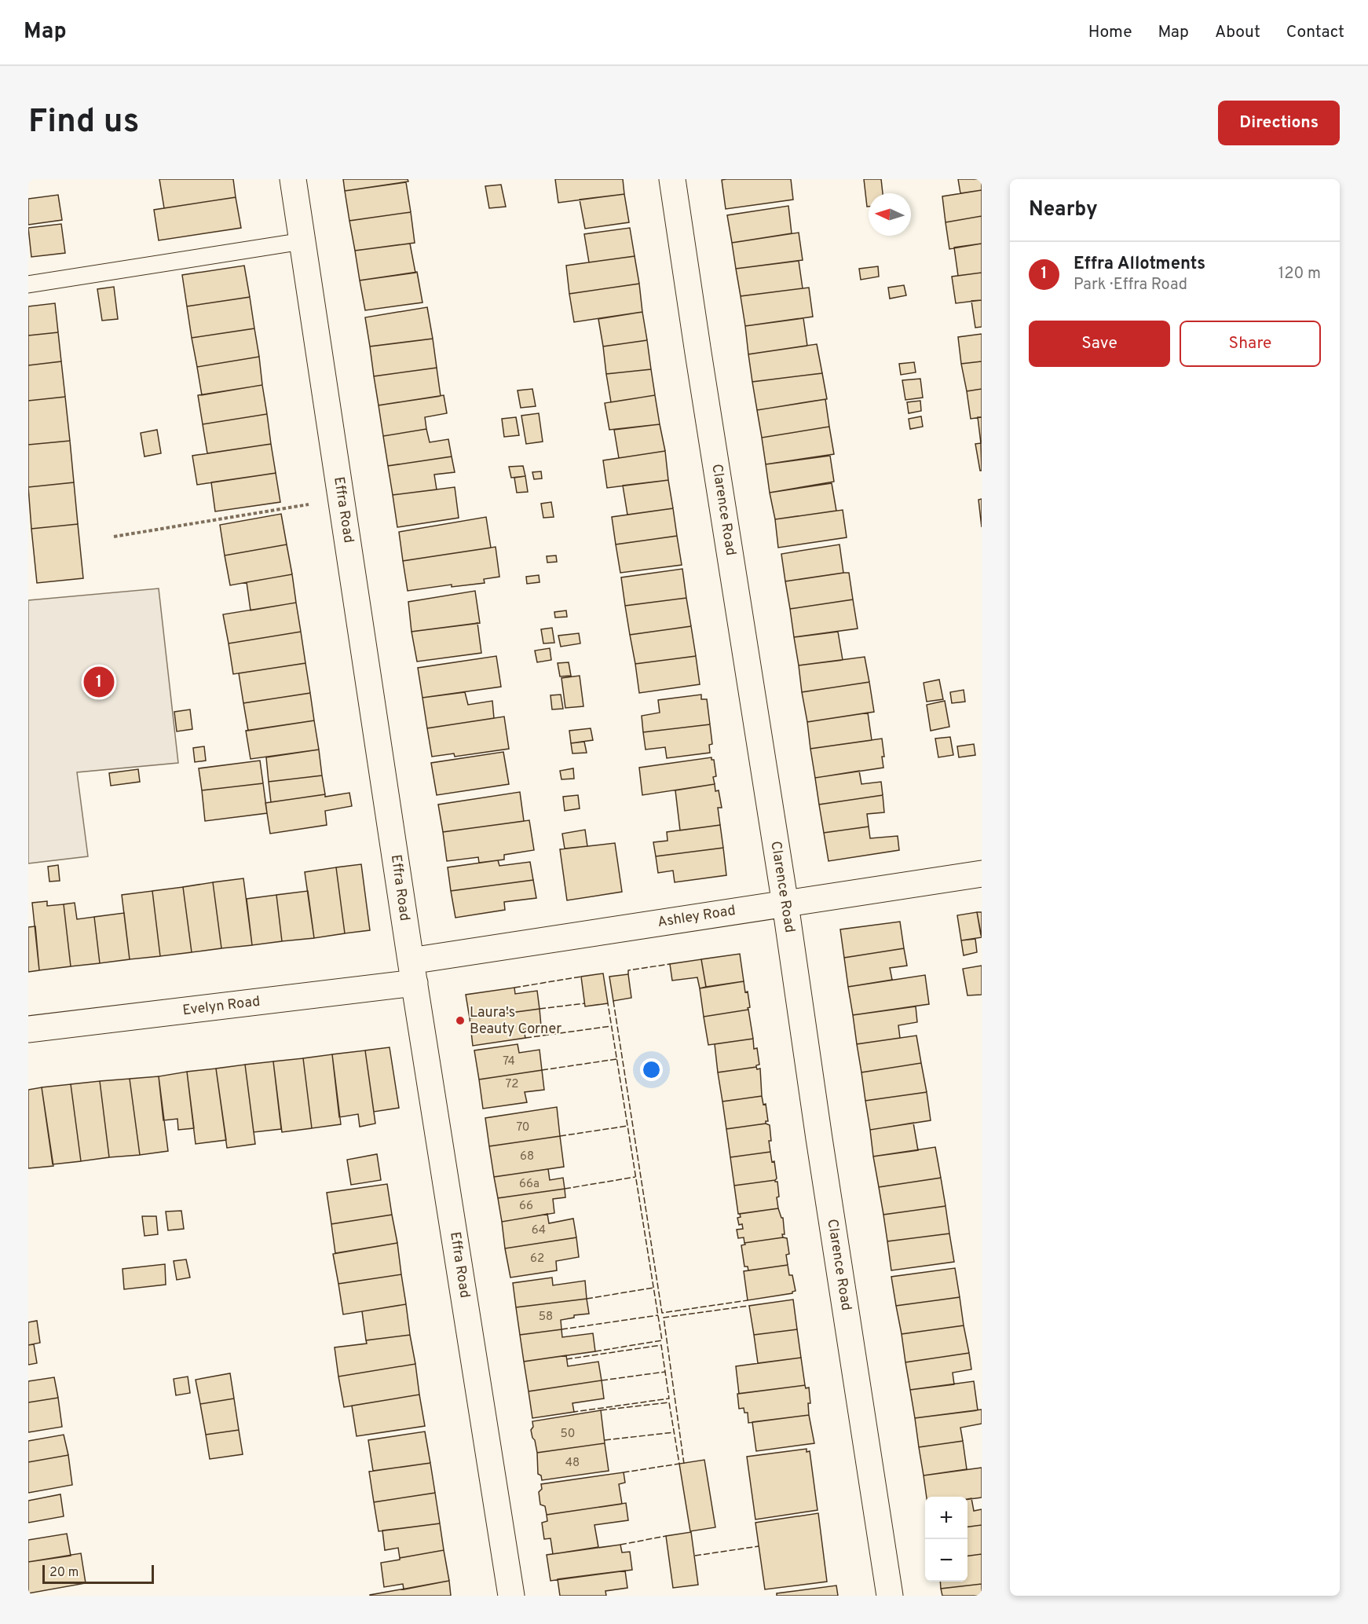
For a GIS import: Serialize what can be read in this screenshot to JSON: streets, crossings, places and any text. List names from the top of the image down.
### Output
{
  "streets": {
    "street": [
      "Effra Road",
      "Clarence Road",
      "Ashley Road",
      "Evelyn Road"
    ]
  },
  "crossings": [
    ["Effra Road", "Ashley Road"],
    ["Effra Road", "Evelyn Road"],
    ["Clarence Road", "Ashley Road"],
    ["Ashley Road", "Evelyn Road"]
  ],
  "places": ["Laura's Beauty Corner"],
  "house_numbers": [
    "74",
    "72",
    "70",
    "68",
    "66a",
    "66",
    "64",
    "62",
    "58",
    "50",
    "48"
  ],
  "scale_bar": "20 m",
  "north": "left",
  "page": {
    "header": "Map",
    "nav": [
      "Home",
      "Map",
      "About",
      "Contact"
    ],
    "buttons": [
      "Directions",
      ["Save", "Share"]
    ],
    "title": "Find us",
    "heading": "Nearby",
    "list": [
      {
        "mark": "1",
        "name": "Effra Allotments",
        "note": "Park · Effra Road",
        "value": "120 m"
      }
    ],
    "pins": "1",
    "map_buttons": ["+", "−"],
    "scale": "20 m"
  }
}
